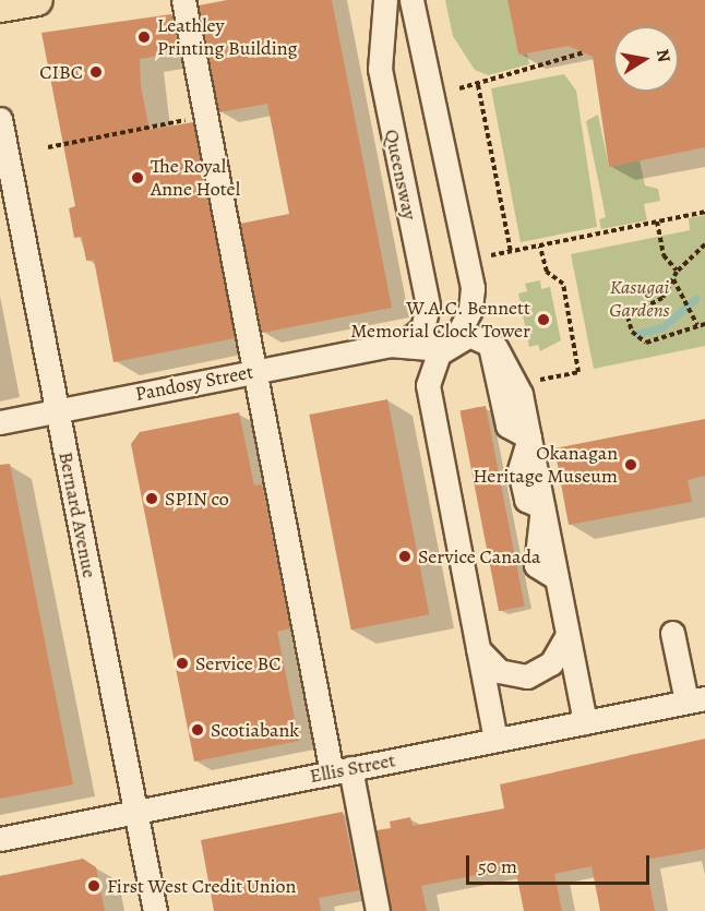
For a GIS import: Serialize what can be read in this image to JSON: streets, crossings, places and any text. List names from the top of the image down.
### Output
{
  "streets": {
    "street": [
      "Queensway",
      "Pandosy Street",
      "Bernard Avenue",
      "Ellis Street"
    ]
  },
  "crossings": [
    ["Queensway", "Pandosy Street"],
    ["Pandosy Street", "Bernard Avenue"],
    ["Bernard Avenue", "Ellis Street"]
  ],
  "parks": ["Kasugai Gardens"],
  "places": [
    "Leathley Printing Building",
    "CIBC",
    "The Royal Anne Hotel",
    "W.A.C. Bennett Memorial Clock Tower",
    "Okanagan Heritage Museum",
    "SPIN co",
    "Service Canada",
    "Service BC",
    "Scotiabank",
    "First West Credit Union"
  ],
  "scale_bar": "50 m",
  "north": "right"
}
